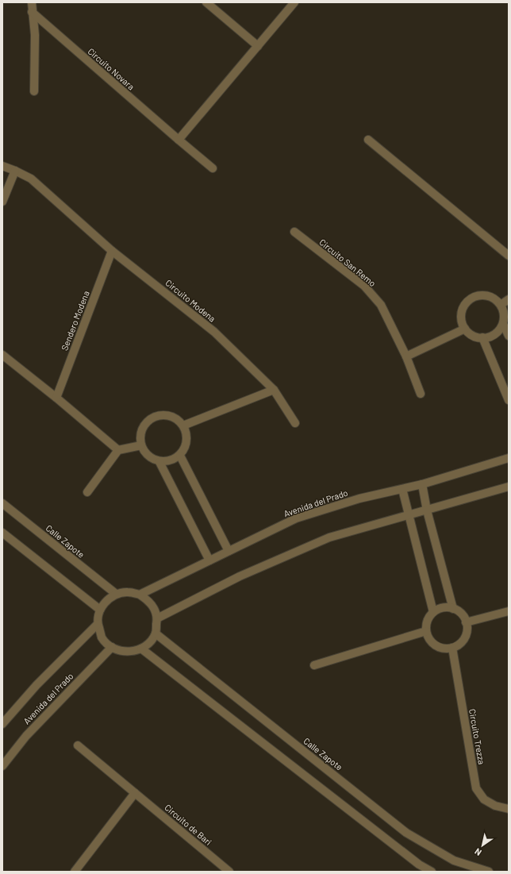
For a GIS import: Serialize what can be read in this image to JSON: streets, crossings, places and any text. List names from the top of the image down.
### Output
{
  "streets": {
    "street": [
      "Circuito Novara",
      "Circuito San Remo",
      "Circuito Modena",
      "Sendero Modena",
      "Avenida del Prado",
      "Calle Zapote",
      "Circuito Trezza",
      "Circuito de Bari"
    ]
  },
  "crossings": [
    ["Circuito Modena", "Sendero Modena"],
    ["Avenida del Prado", "Calle Zapote"]
  ],
  "north": "bottom left"
}
